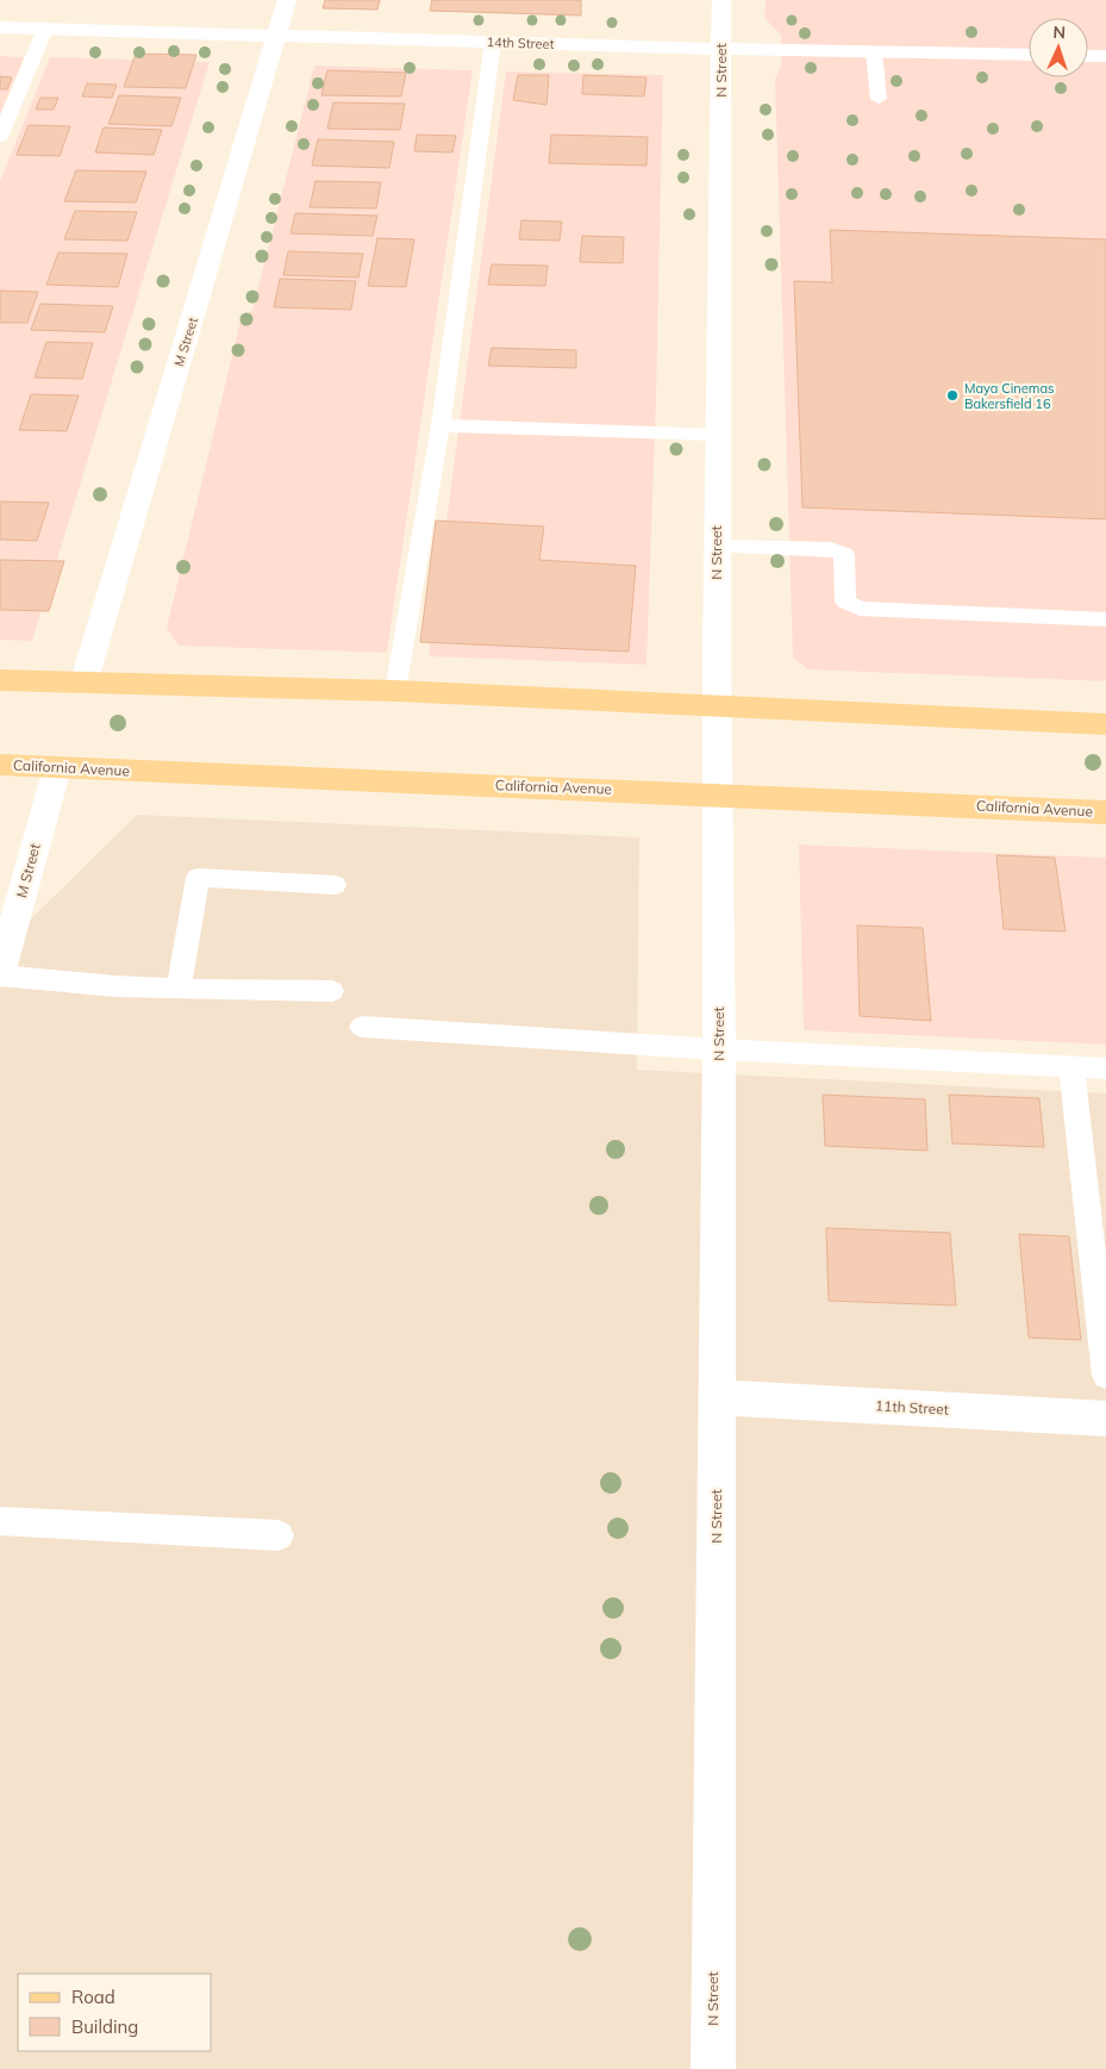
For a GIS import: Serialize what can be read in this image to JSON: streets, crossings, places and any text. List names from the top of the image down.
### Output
{
  "streets": {
    "main road": ["California Avenue"],
    "street": [
      "14th Street",
      "N Street",
      "M Street",
      "11th Street"
    ]
  },
  "crossings": [
    ["14th Street", "N Street"],
    ["14th Street", "M Street"],
    ["N Street", "California Avenue"],
    ["N Street", "11th Street"],
    ["M Street", "California Avenue"]
  ],
  "places": ["Maya Cinemas Bakersfield 16"],
  "legend": ["Road", "Building"],
  "north": "top"
}
